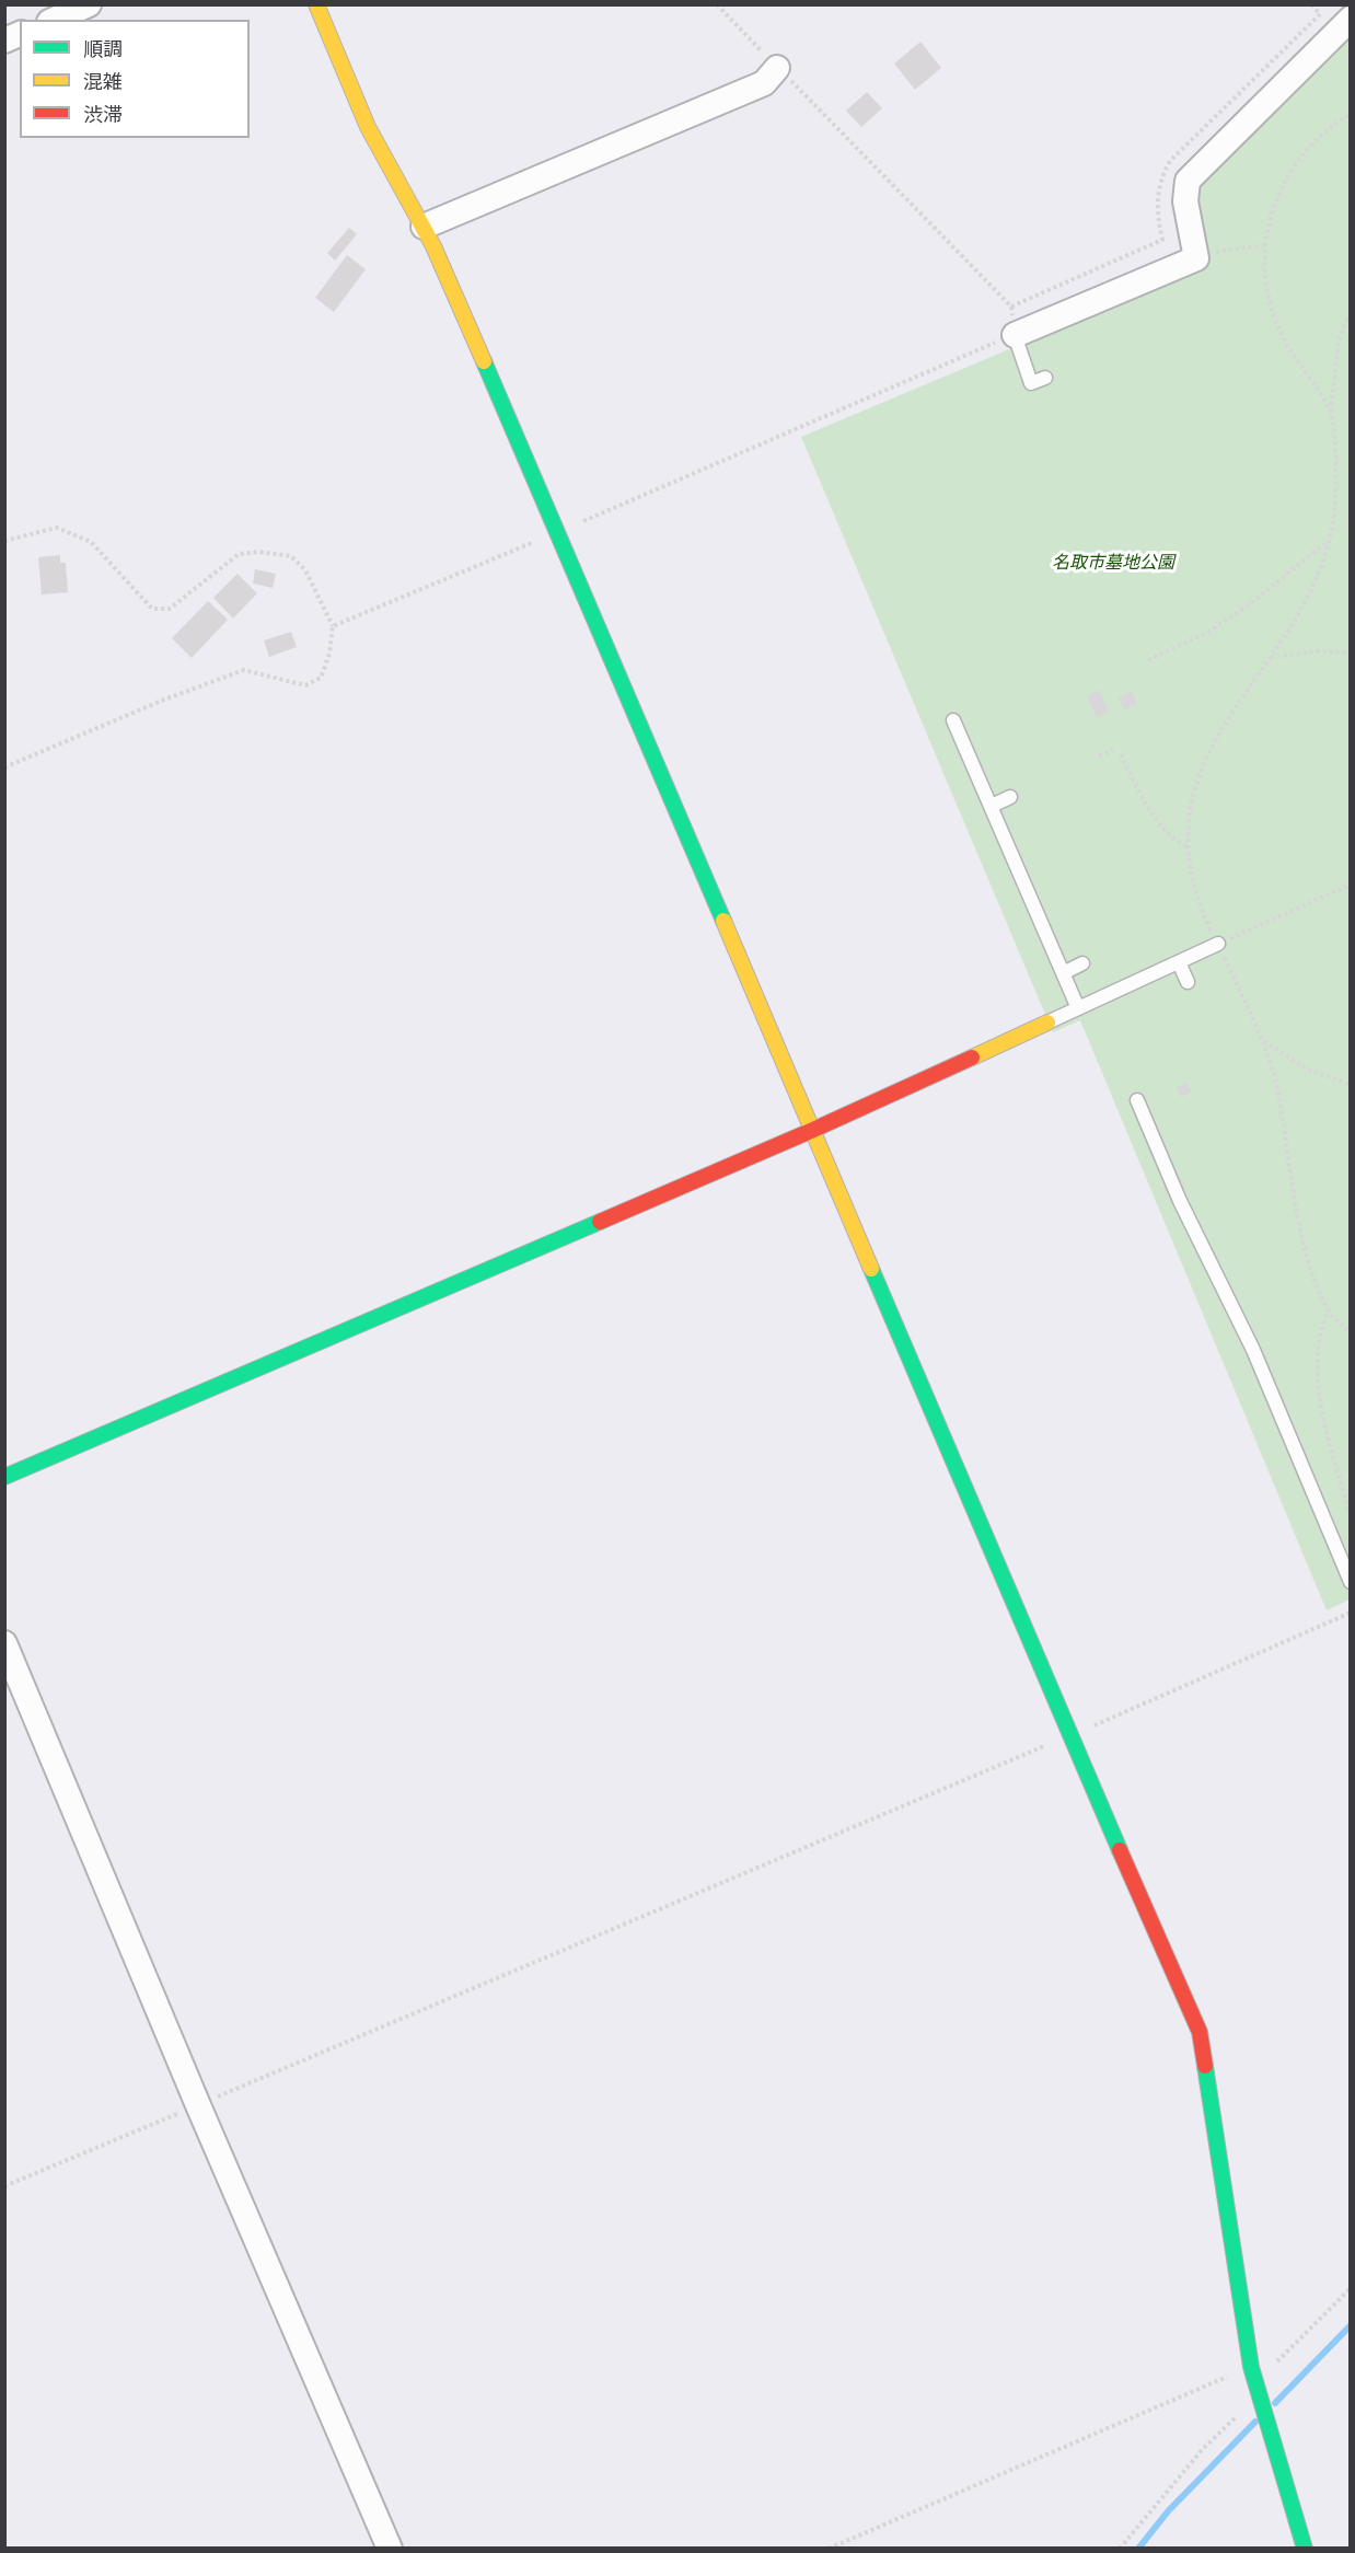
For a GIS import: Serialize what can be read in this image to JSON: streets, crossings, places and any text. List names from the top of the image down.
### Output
{
  "parks": ["名取市墓地公園"],
  "legend": ["順調", "混雑", "渋滞"]
}
